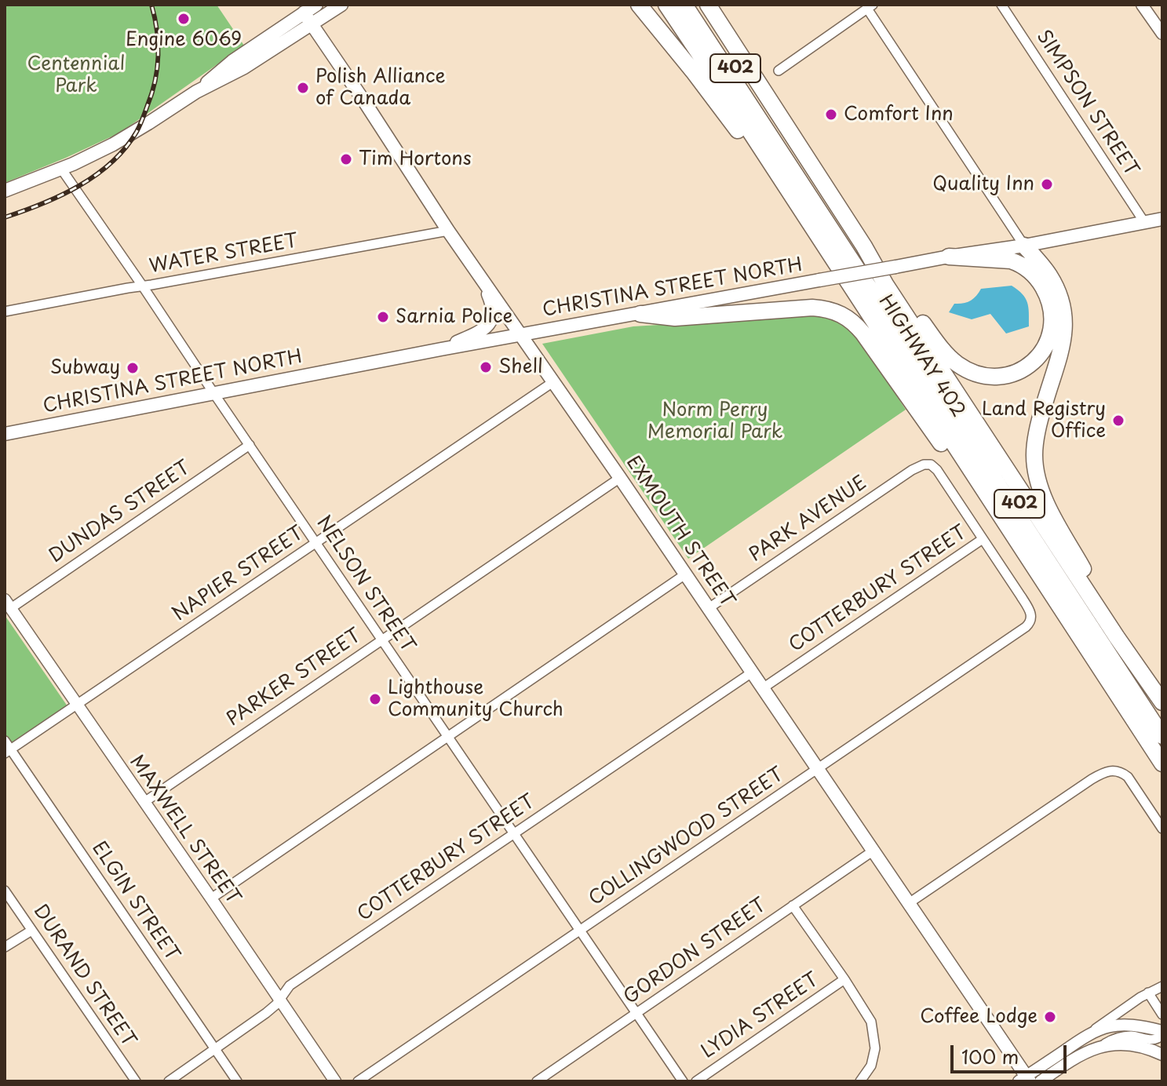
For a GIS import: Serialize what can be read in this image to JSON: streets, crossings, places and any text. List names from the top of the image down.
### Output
{
  "streets": {
    "highway": ["402", "HIGHWAY 402"],
    "main road": ["CHRISTINA STREET NORTH", "EXMOUTH STREET"],
    "street": [
      "SIMPSON STREET",
      "WATER STREET",
      "DUNDAS STREET",
      "PARK AVENUE",
      "NAPIER STREET",
      "NELSON STREET",
      "COTTERBURY STREET",
      "PARKER STREET",
      "MAXWELL STREET",
      "COLLINGWOOD STREET",
      "ELGIN STREET",
      "GORDON STREET",
      "DURAND STREET",
      "LYDIA STREET"
    ]
  },
  "crossings": [
    ["SIMPSON STREET", "CHRISTINA STREET NORTH"],
    ["WATER STREET", "EXMOUTH STREET"],
    ["WATER STREET", "NELSON STREET"],
    ["CHRISTINA STREET NORTH", "EXMOUTH STREET"],
    ["CHRISTINA STREET NORTH", "NELSON STREET"],
    ["DUNDAS STREET", "NELSON STREET"],
    ["DUNDAS STREET", "MAXWELL STREET"],
    ["PARK AVENUE", "EXMOUTH STREET"],
    ["PARK AVENUE", "COTTERBURY STREET"],
    ["PARK AVENUE", "COLLINGWOOD STREET"],
    ["EXMOUTH STREET", "NAPIER STREET"],
    ["EXMOUTH STREET", "COTTERBURY STREET"],
    ["EXMOUTH STREET", "PARKER STREET"],
    ["EXMOUTH STREET", "COLLINGWOOD STREET"],
    ["EXMOUTH STREET", "GORDON STREET"],
    ["NAPIER STREET", "NELSON STREET"],
    ["NAPIER STREET", "MAXWELL STREET"],
    ["NAPIER STREET", "ELGIN STREET"],
    ["NELSON STREET", "COTTERBURY STREET"],
    ["NELSON STREET", "PARKER STREET"],
    ["NELSON STREET", "COLLINGWOOD STREET"],
    ["NELSON STREET", "GORDON STREET"],
    ["COTTERBURY STREET", "MAXWELL STREET"],
    ["COTTERBURY STREET", "COLLINGWOOD STREET"],
    ["COTTERBURY STREET", "ELGIN STREET"],
    ["PARKER STREET", "MAXWELL STREET"]
  ],
  "parks": ["Centennial Park", "Norm Perry Memorial Park"],
  "places": [
    "Engine 6069",
    "Polish Alliance of Canada",
    "Comfort Inn",
    "Tim Hortons",
    "Quality Inn",
    "Sarnia Police",
    "Shell",
    "Subway",
    "Land Registry Office",
    "Lighthouse Community Church",
    "Coffee Lodge"
  ],
  "scale_bar": "100 m"
}
